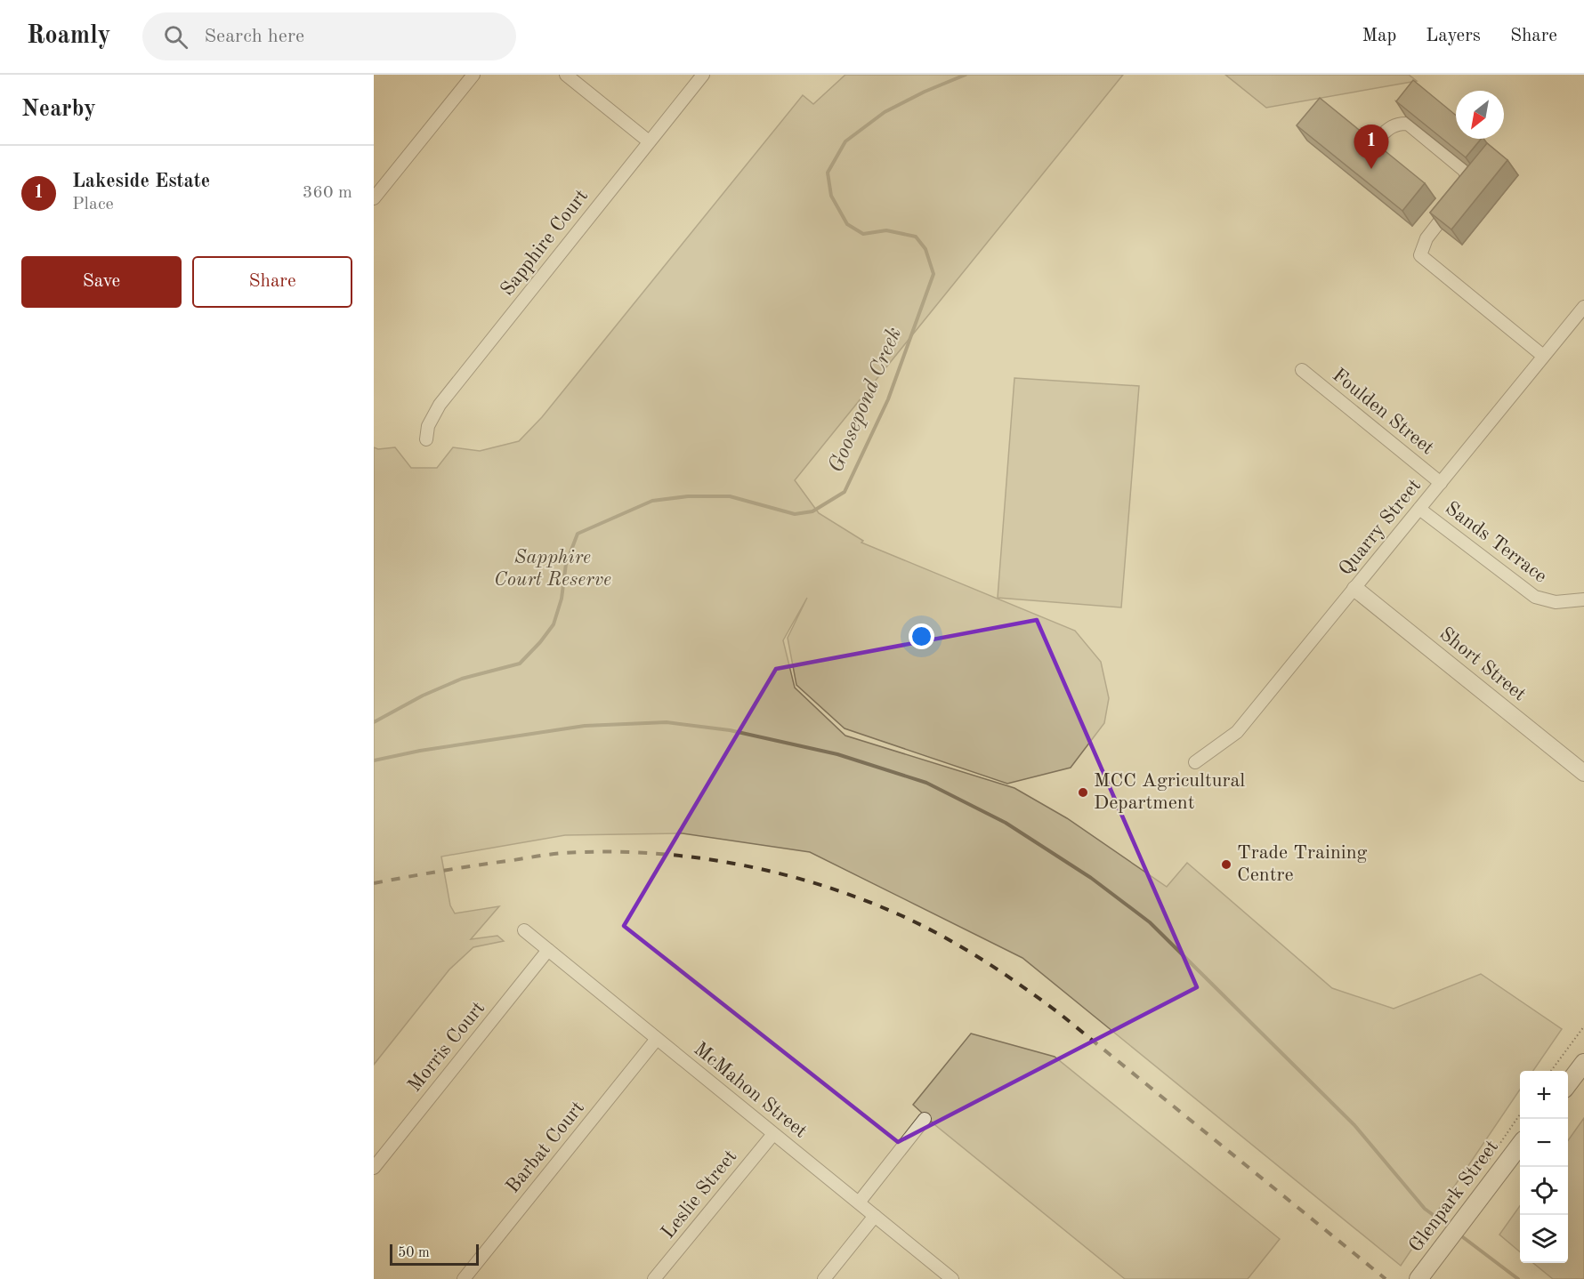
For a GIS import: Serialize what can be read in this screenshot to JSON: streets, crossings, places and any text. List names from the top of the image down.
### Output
{
  "streets": {
    "main road": ["Glenpark Street"],
    "street": [
      "Sapphire Court",
      "Foulden Street",
      "Quarry Street",
      "Sands Terrace",
      "Short Street",
      "Morris Court",
      "McMahon Street",
      "Barbat Court",
      "Leslie Street"
    ]
  },
  "crossings": [
    ["Foulden Street", "Quarry Street"],
    ["Quarry Street", "Sands Terrace"],
    ["Quarry Street", "Short Street"],
    ["Morris Court", "McMahon Street"],
    ["McMahon Street", "Barbat Court"],
    ["McMahon Street", "Leslie Street"]
  ],
  "water": ["Goosepond Creek"],
  "parks": ["Sapphire Court Reserve"],
  "places": ["MCC Agricultural Department", "Trade Training Centre"],
  "scale_bar": "50 m",
  "north": "bottom left",
  "page": {
    "header": "Roamly",
    "search": "Search here",
    "nav": ["Map", "Layers", "Share"],
    "heading": "Nearby",
    "pins": "1",
    "list": [
      {
        "mark": "1",
        "name": "Lakeside Estate",
        "note": "Place",
        "value": "360 m"
      }
    ],
    "buttons": ["Save", "Share"],
    "map_buttons": ["+", "−"],
    "scale": "50 m"
  }
}
